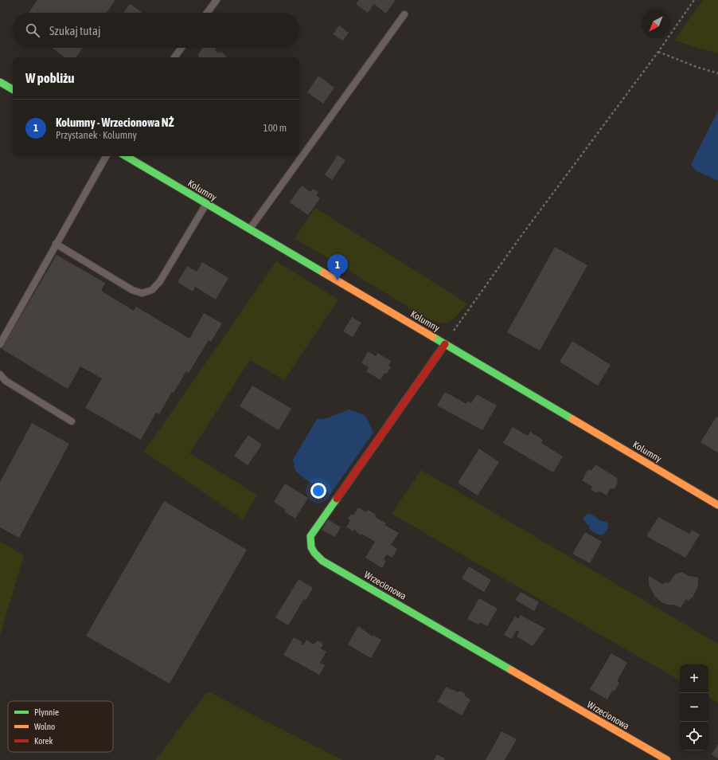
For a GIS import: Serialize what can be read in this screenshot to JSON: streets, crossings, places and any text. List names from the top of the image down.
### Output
{
  "streets": {
    "street": ["Kolumny", "Wrzecionowa"]
  },
  "crossings": [
    ["Kolumny", "Wrzecionowa"]
  ],
  "legend": ["Płynnie", "Wolno", "Korek"],
  "north": "bottom left",
  "page": {
    "search": "Szukaj tutaj",
    "heading": "W pobliżu",
    "list": [
      {
        "mark": "1",
        "name": "Kolumny - Wrzecionowa NŻ",
        "note": "Przystanek · Kolumny",
        "value": "100 m"
      }
    ],
    "pins": "1",
    "map_buttons": ["+", "−"]
  }
}
